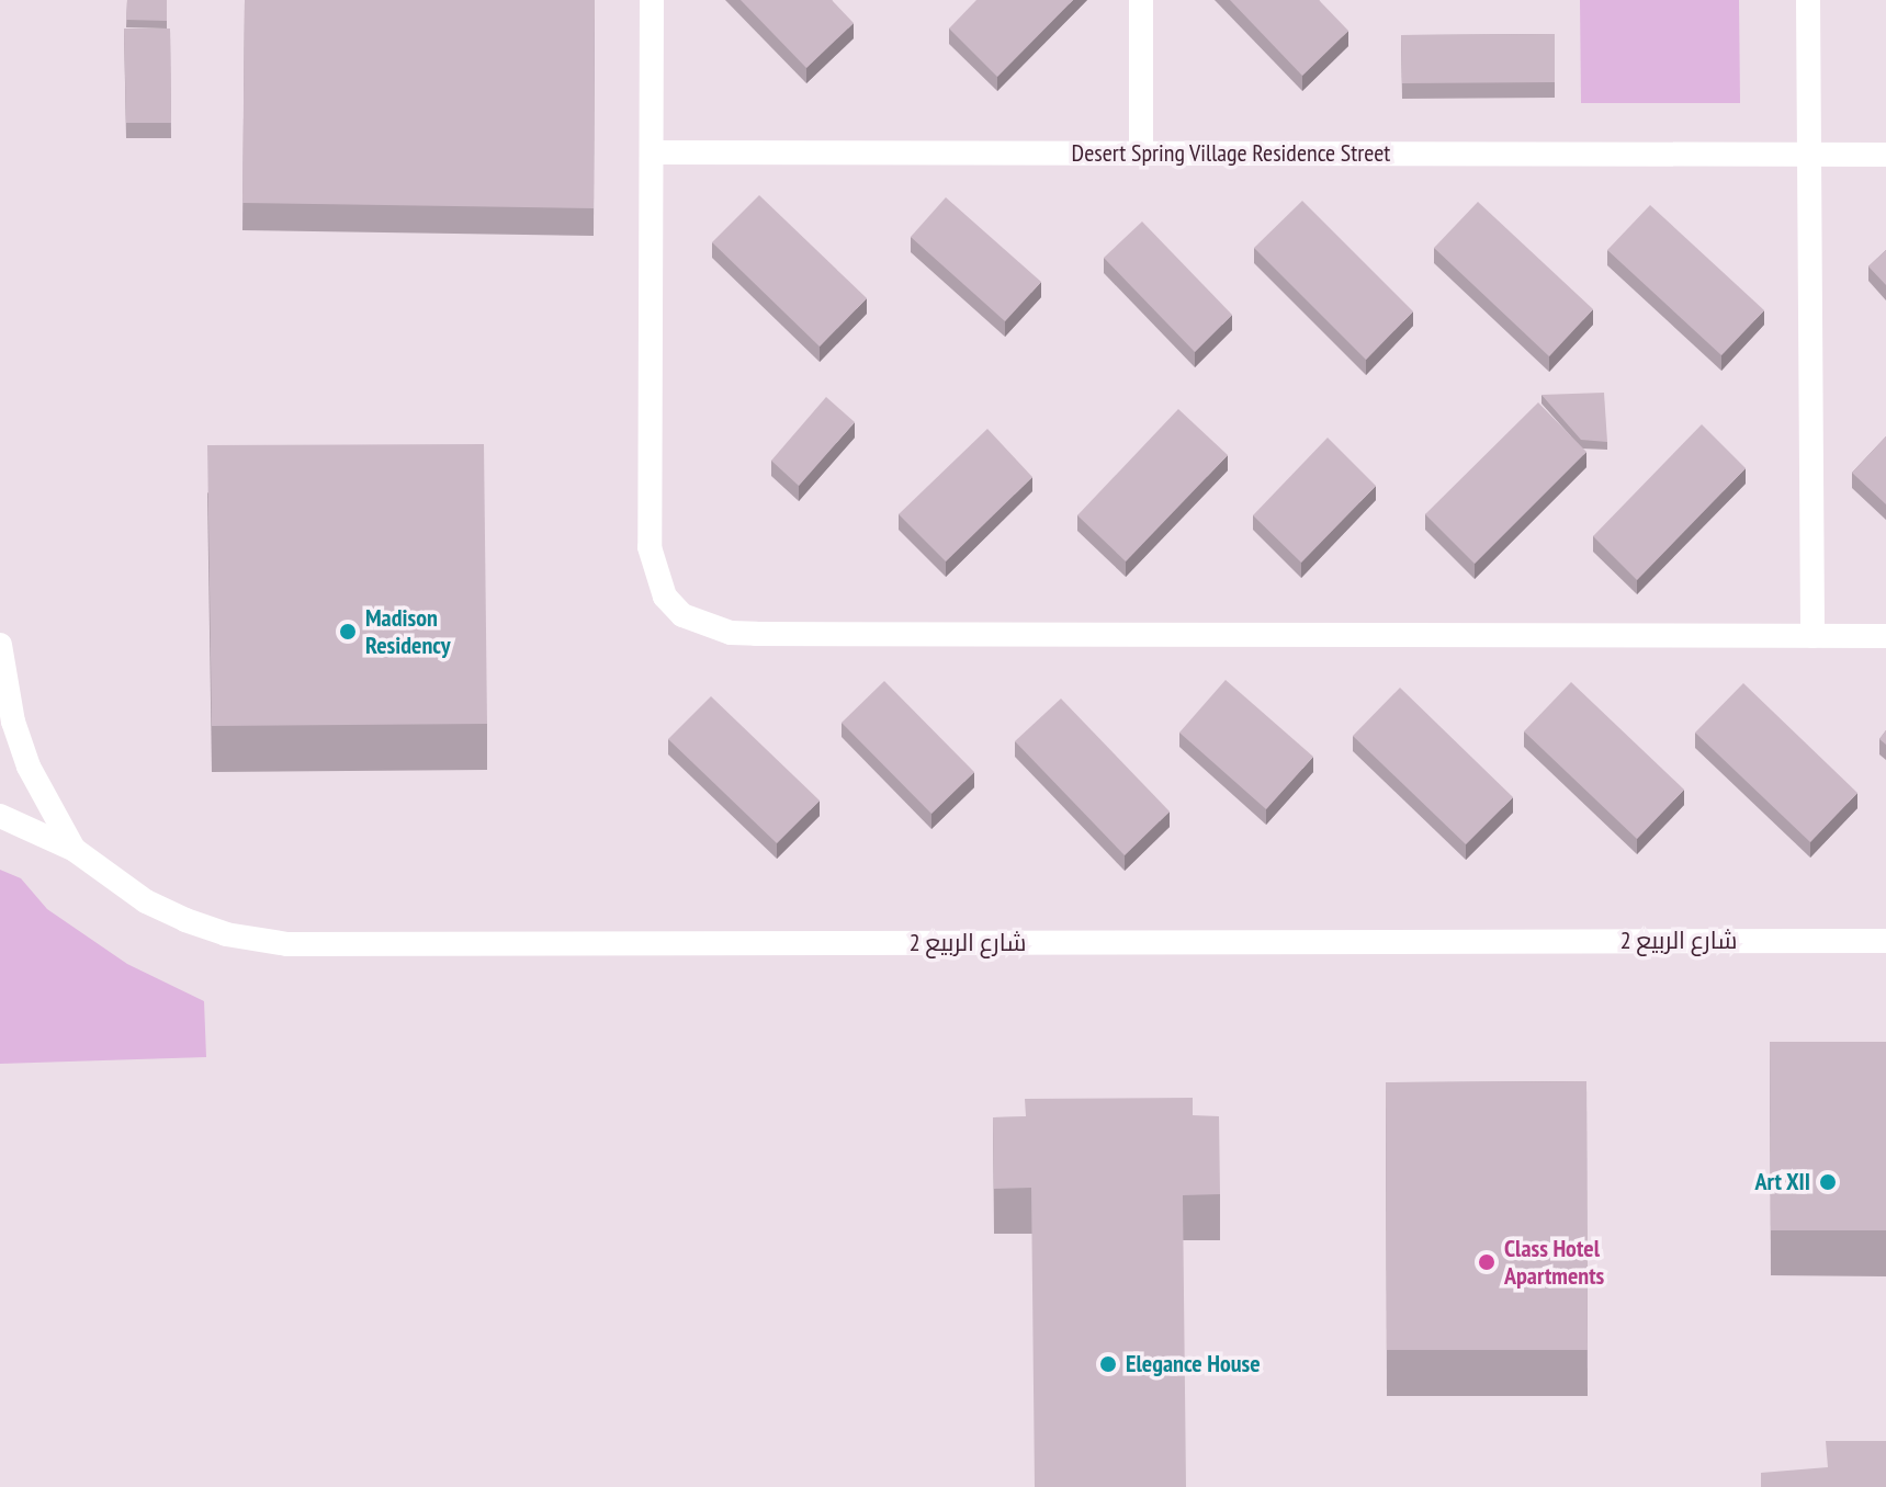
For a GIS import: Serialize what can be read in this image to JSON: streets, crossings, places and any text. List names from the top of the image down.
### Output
{
  "streets": {
    "street": ["Desert Spring Village Residence Street", "شارع الربيع 2"]
  },
  "places": [
    "Madison Residency",
    "Art XII",
    "Class Hotel Apartments",
    "Elegance House"
  ]
}
